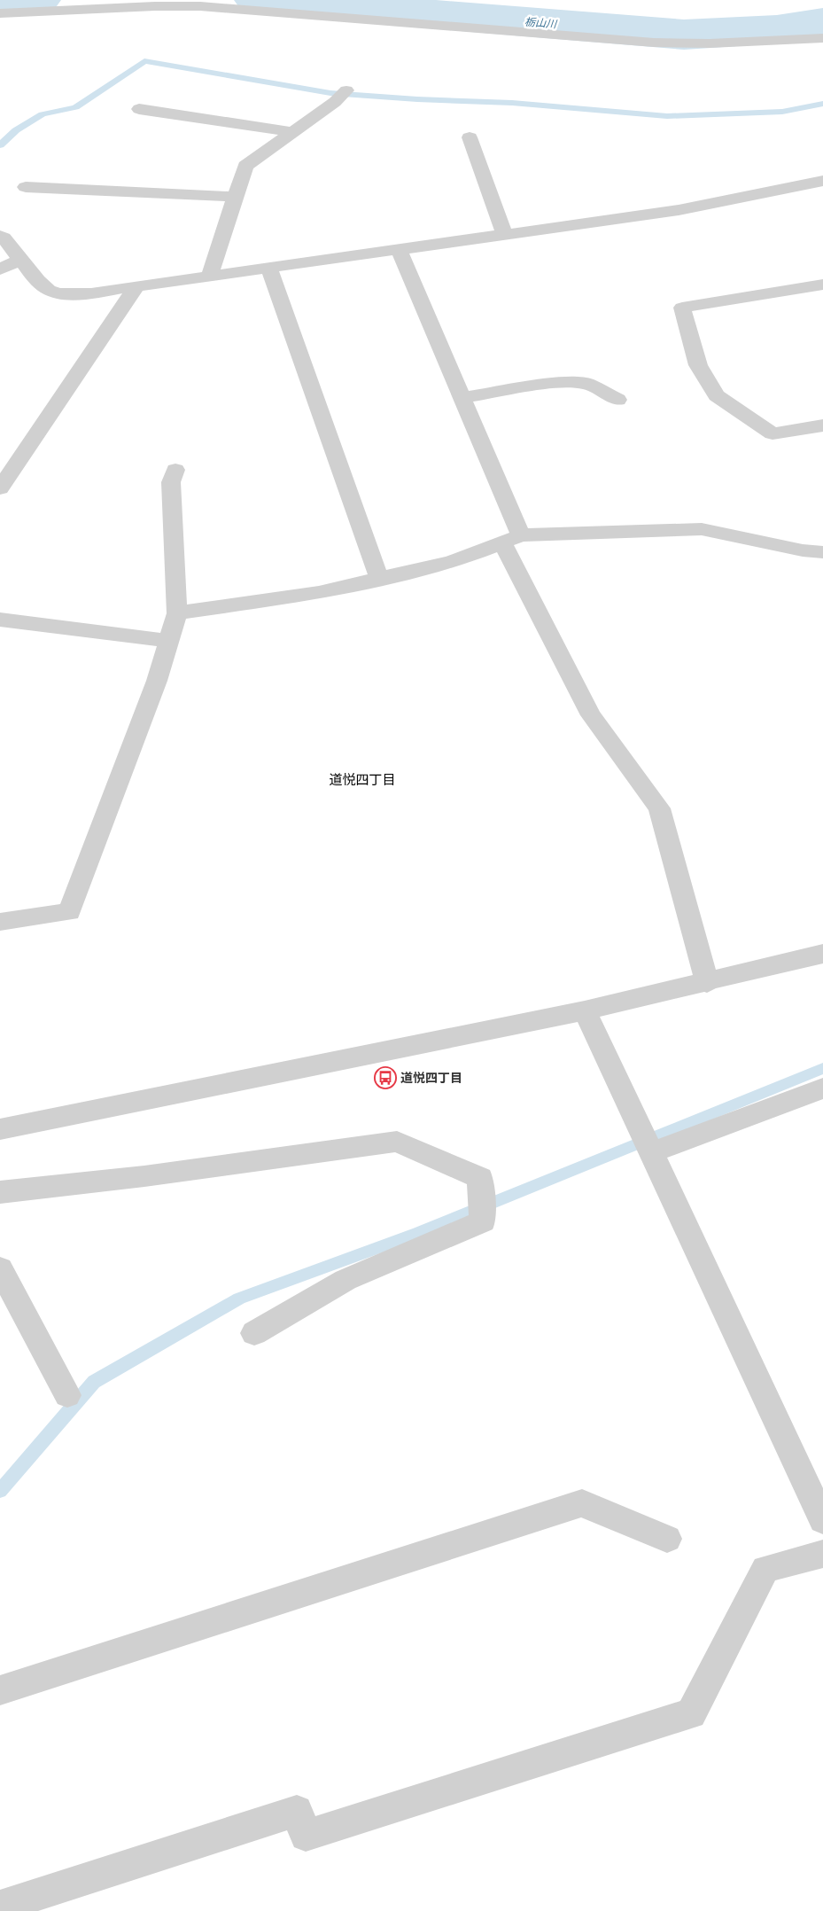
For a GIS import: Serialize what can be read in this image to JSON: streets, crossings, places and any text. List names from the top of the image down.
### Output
{
  "districts": ["道悦四丁目"],
  "water": ["栃山川"],
  "places": {
    "bus stop": ["道悦四丁目"]
  }
}
